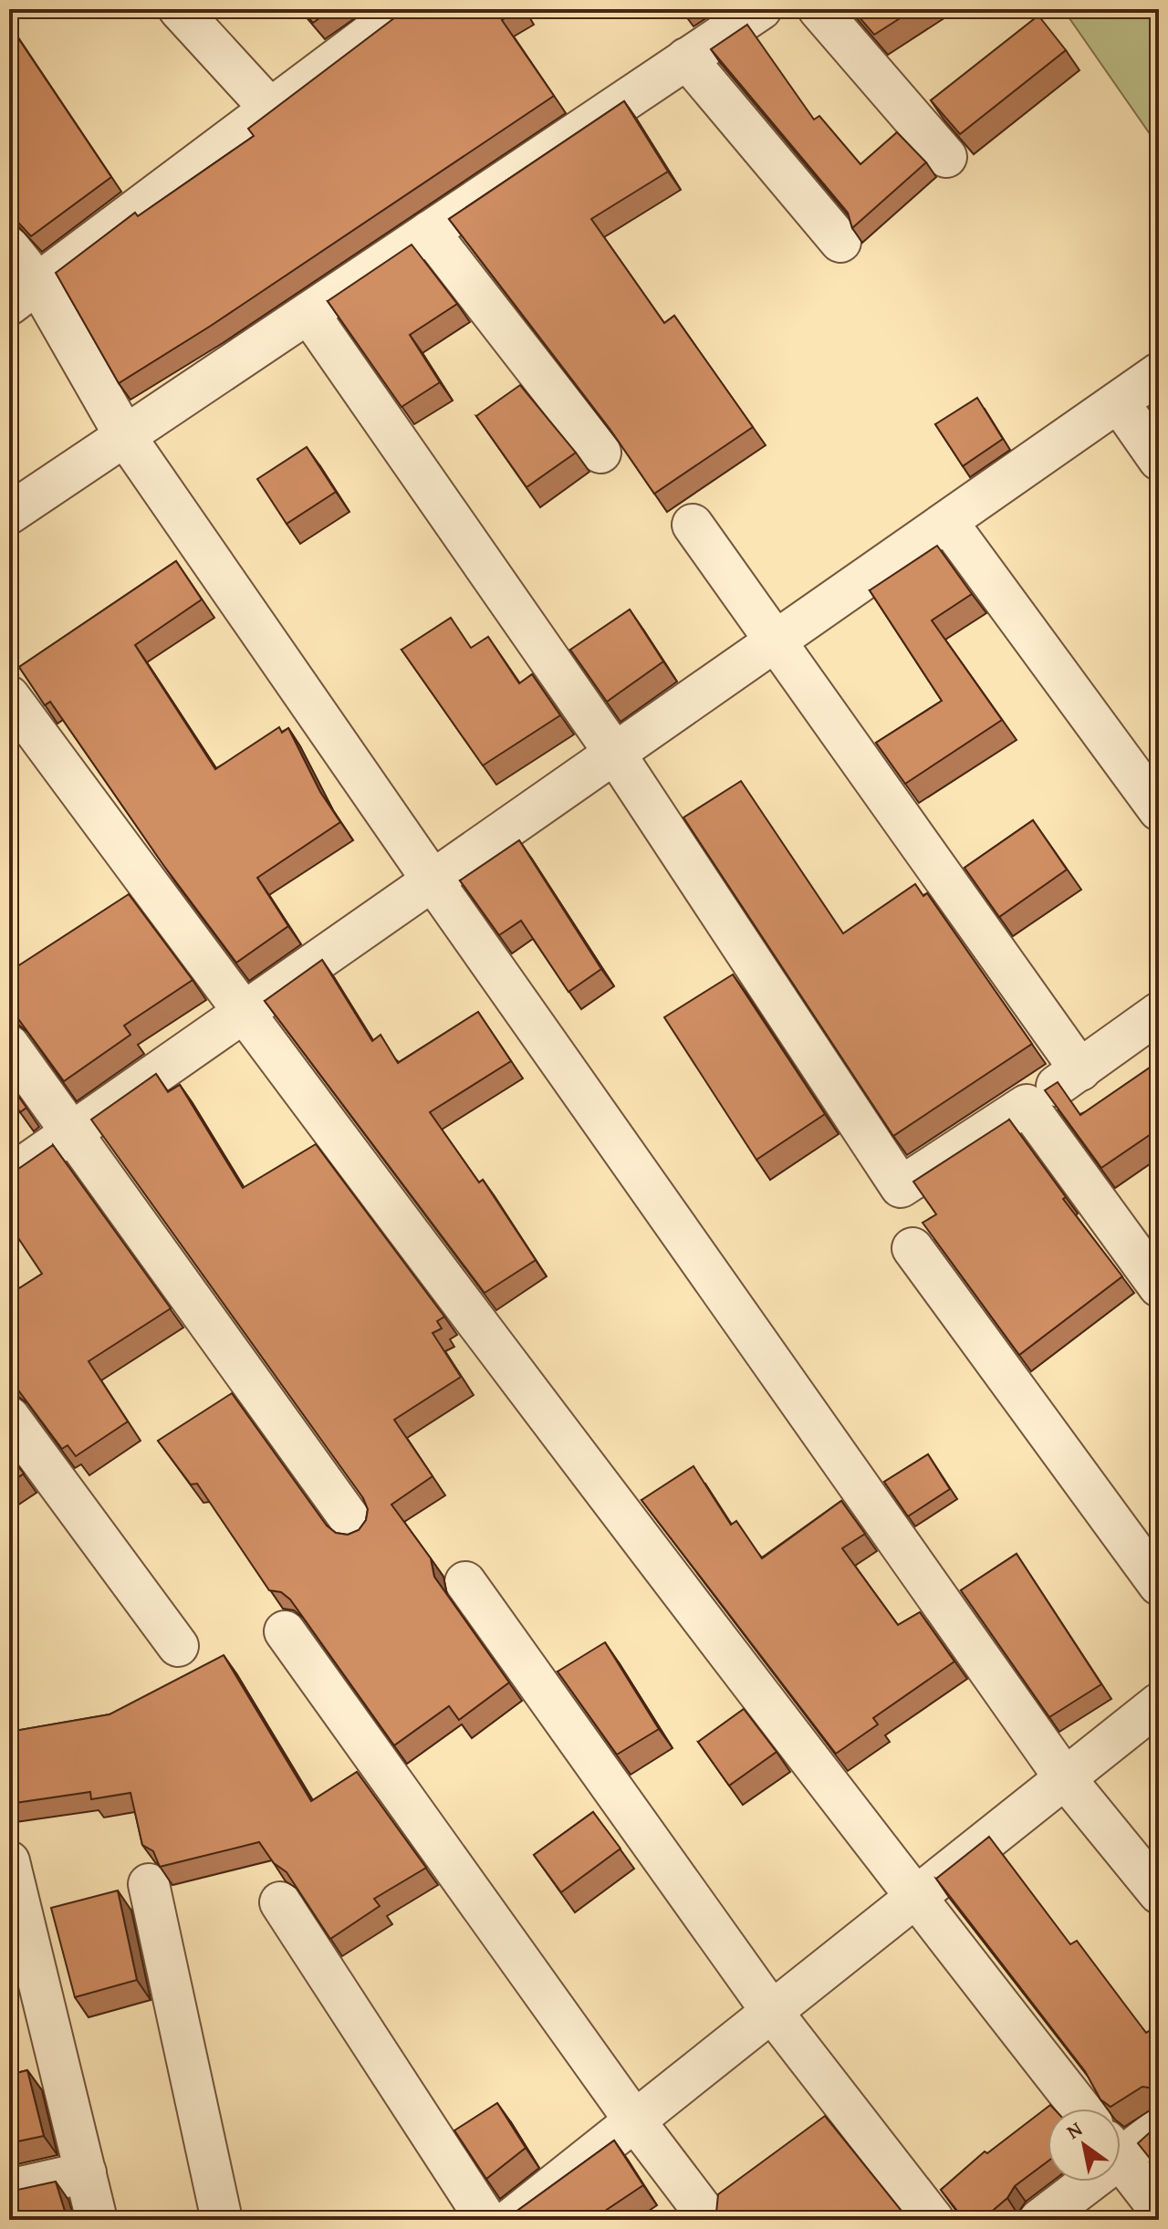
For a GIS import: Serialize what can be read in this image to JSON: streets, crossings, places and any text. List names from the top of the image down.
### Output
{
  "north": "top left"
}
